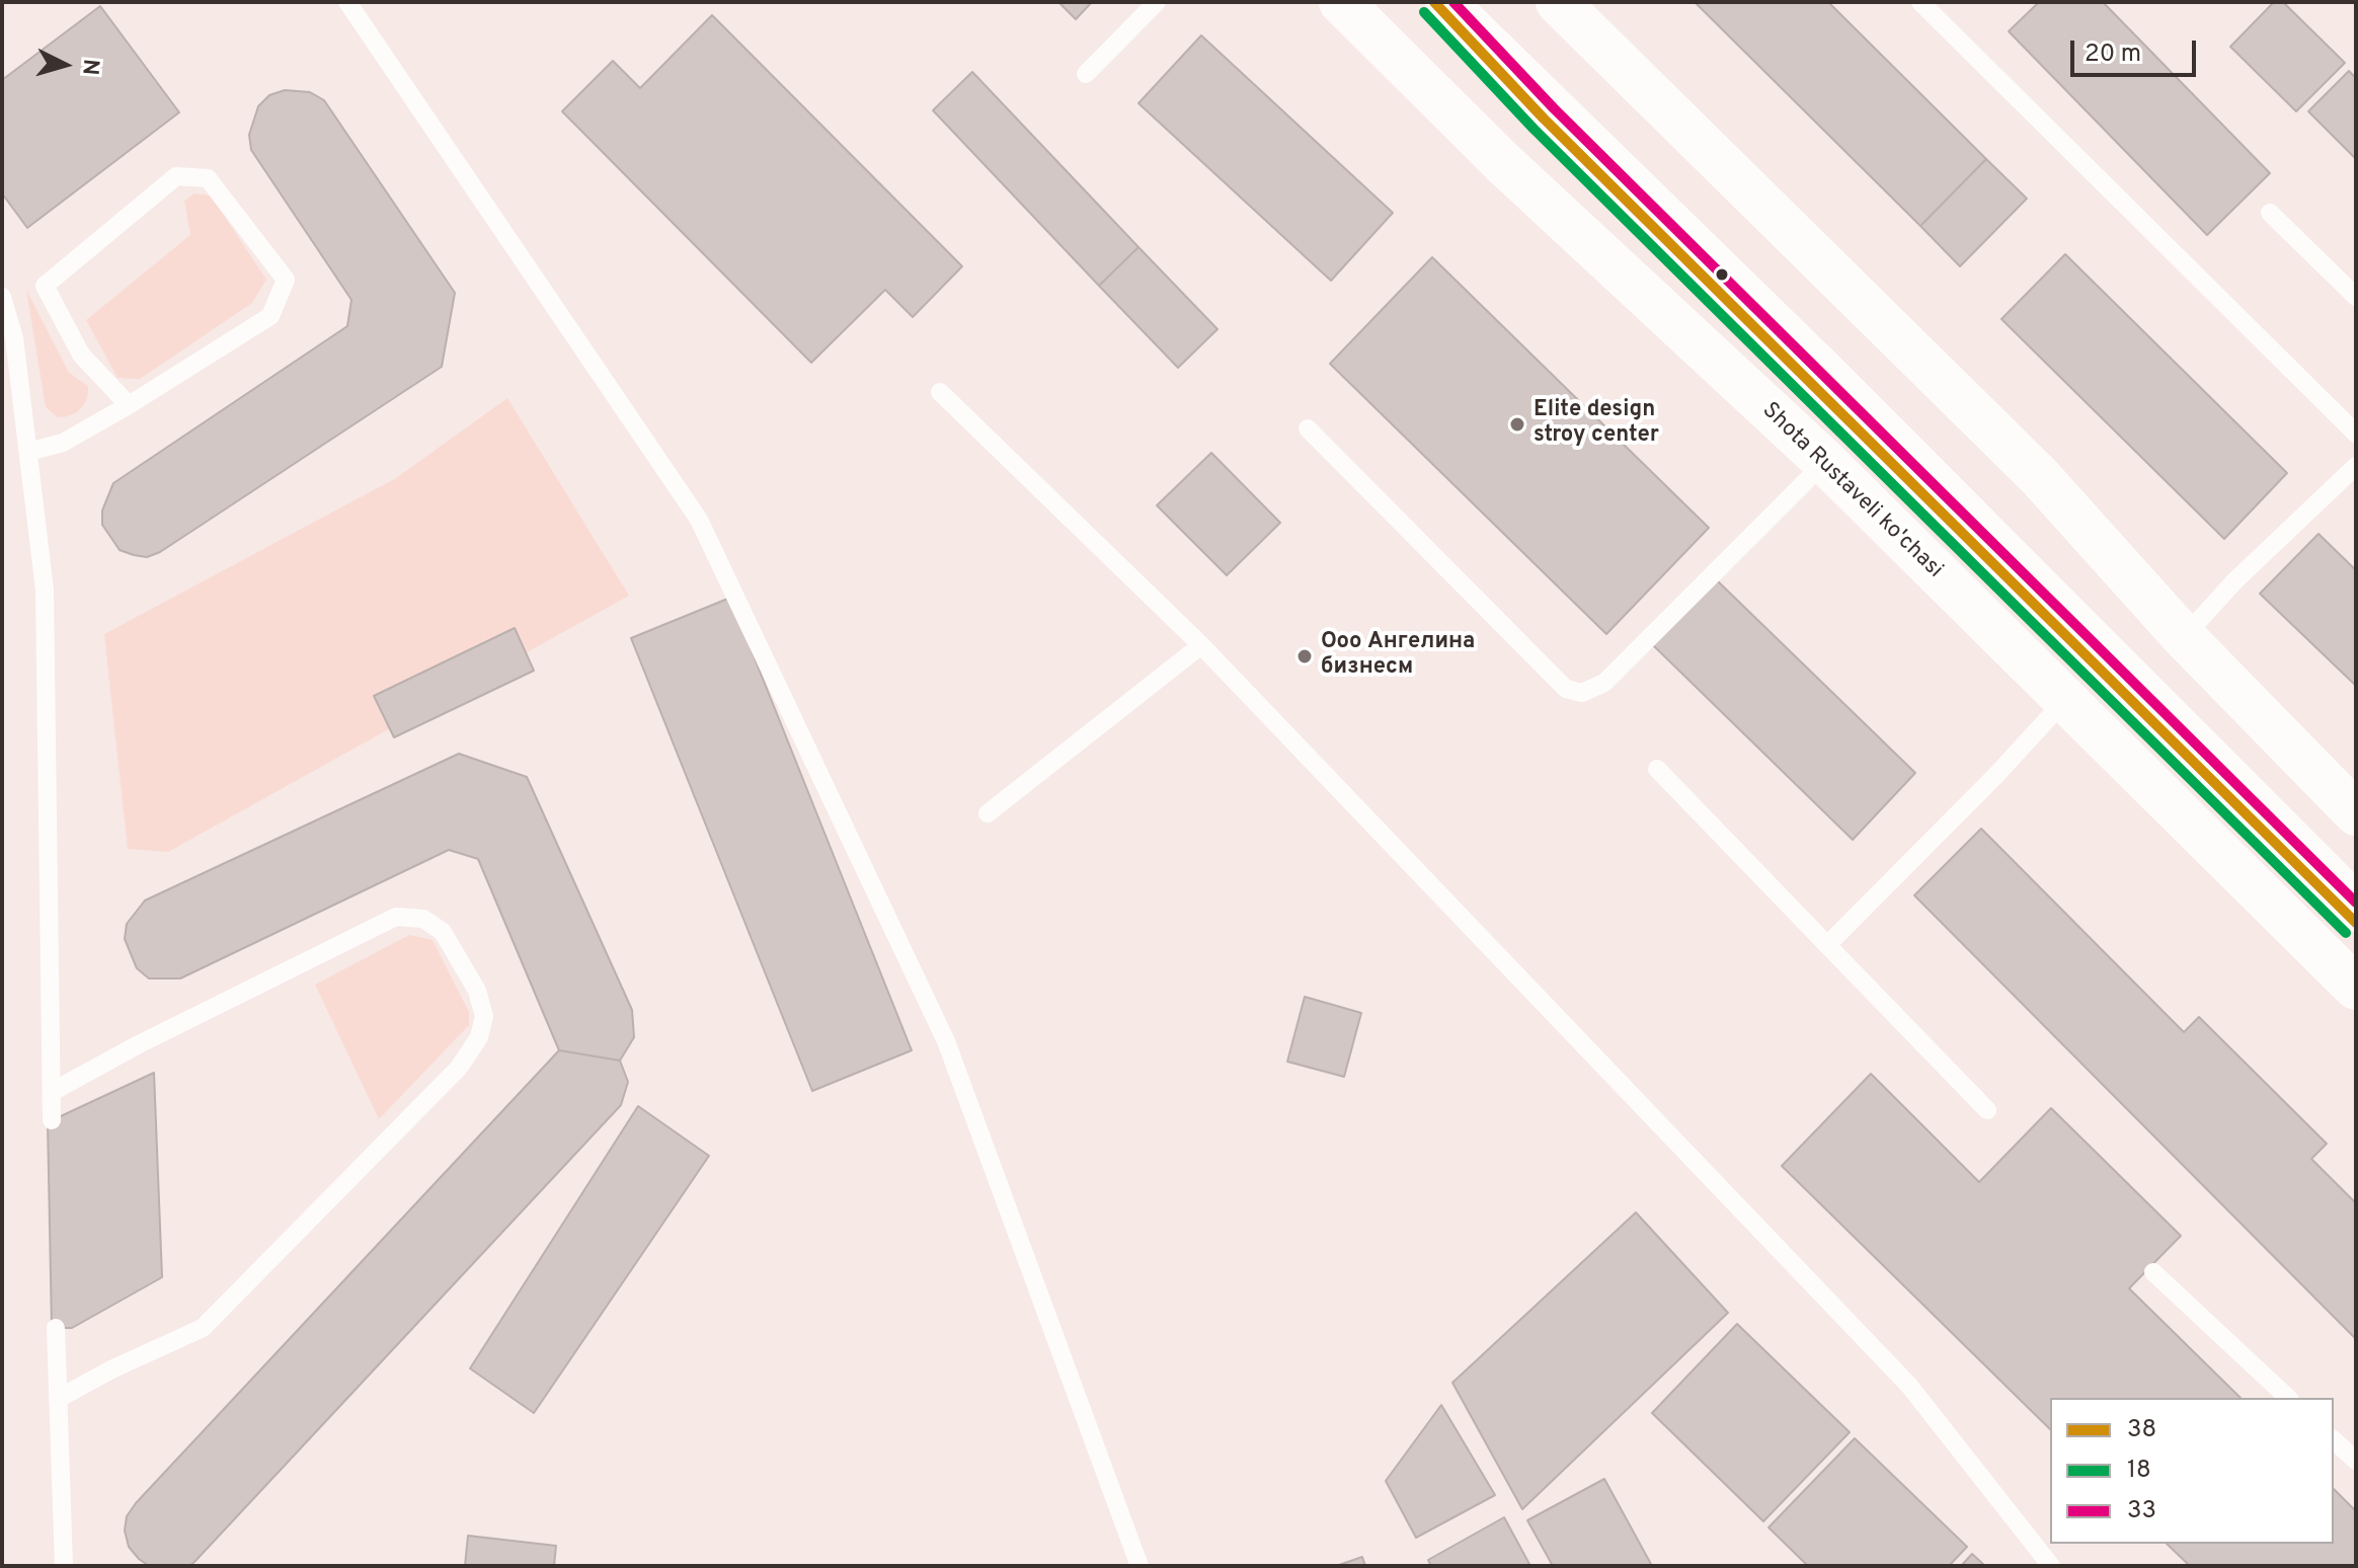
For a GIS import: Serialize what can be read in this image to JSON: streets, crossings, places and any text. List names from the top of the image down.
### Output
{
  "streets": {
    "main road": ["Shota Rustaveli ko'chasi"]
  },
  "places": ["Elite design stroy center", "Ооо Ангелина бизнесм"],
  "lines": ["transit line 38", "transit line 33", "transit line 18"],
  "legend": ["38", "18", "33"],
  "scale_bar": "20 m",
  "north": "right"
}
